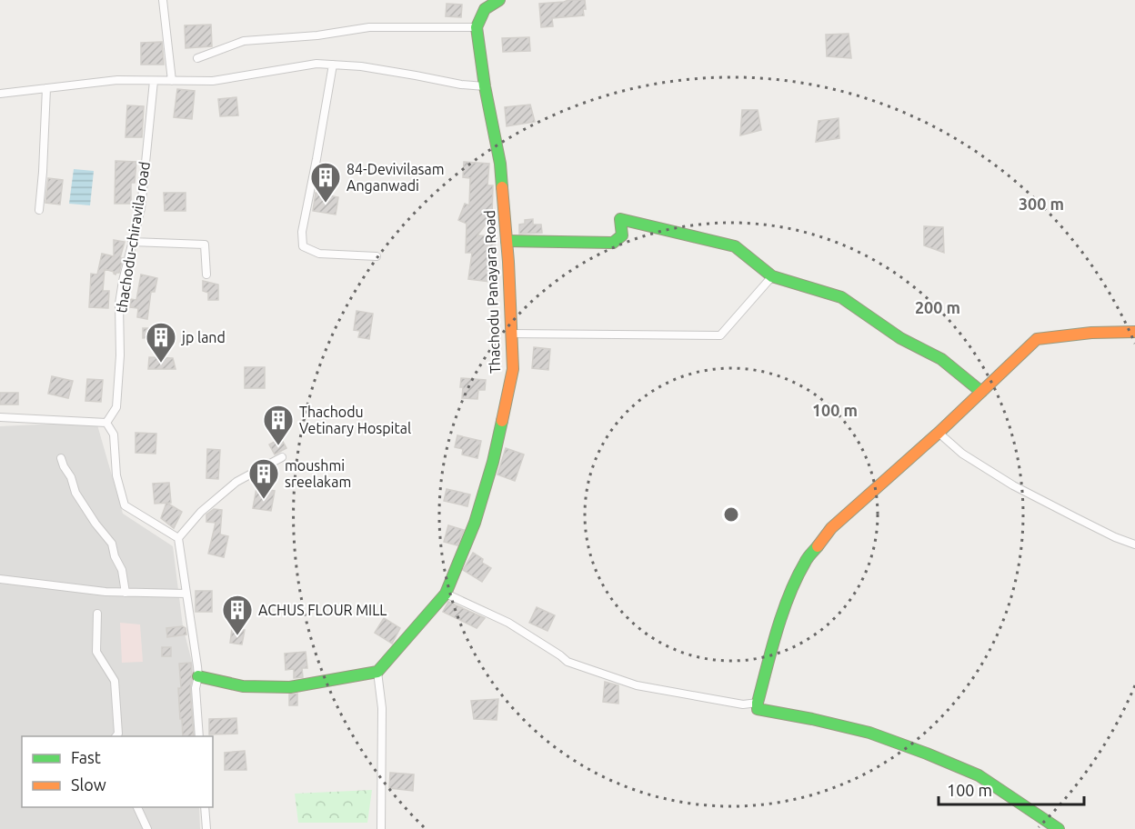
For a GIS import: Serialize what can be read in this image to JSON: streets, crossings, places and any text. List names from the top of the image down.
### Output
{
  "streets": {
    "street": ["thachodu-chiravila road", "Thachodu Panayara Road"]
  },
  "places": {
    "building": [
      "84-Devivilasam Anganwadi",
      "jp land",
      "Thachodu Vetinary Hospital",
      "moushmi sreelakam",
      "ACHUS FLOUR MILL"
    ]
  },
  "legend": ["Fast", "Slow"],
  "scale_bar": "100 m",
  "rings": ["300 m", "200 m", "100 m"]
}
